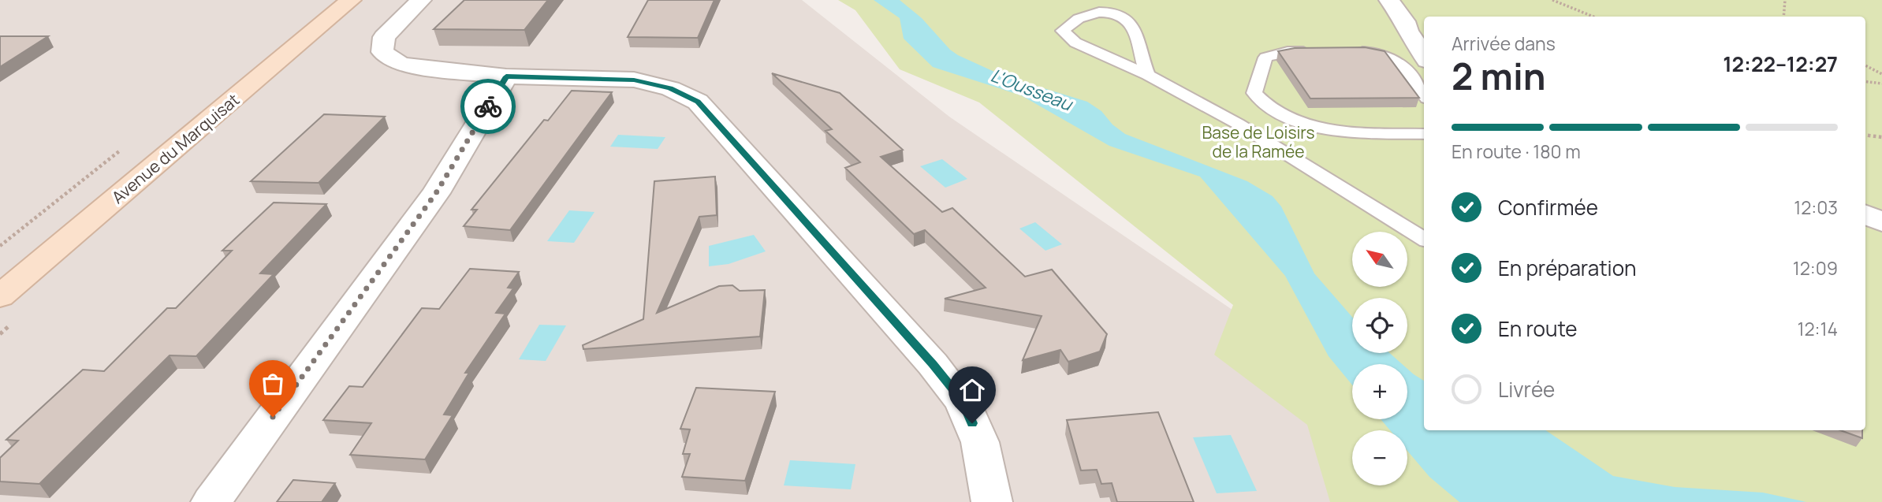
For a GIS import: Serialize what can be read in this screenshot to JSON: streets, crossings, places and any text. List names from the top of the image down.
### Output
{
  "streets": {
    "main road": ["Avenue du Marquisat"]
  },
  "water": ["L'Ousseau"],
  "parks": ["Base de Loisirs de la Ramée"],
  "north": "top left",
  "page": {
    "heading": ["2 min", "Arrivée dans", "12:22–12:27"],
    "bar": "En route · 180 m",
    "list": [
      ["Confirmée", "12:03"],
      ["En préparation", "12:09"],
      ["En route", "12:14"],
      "Livrée"
    ],
    "map_buttons": ["+", "−"]
  }
}
